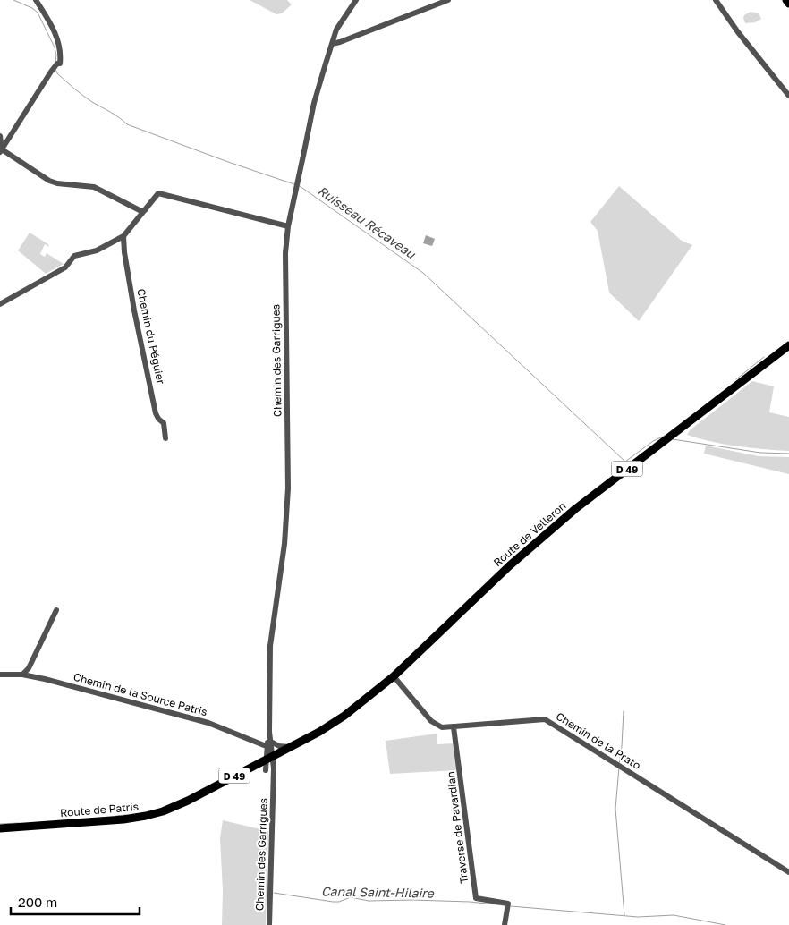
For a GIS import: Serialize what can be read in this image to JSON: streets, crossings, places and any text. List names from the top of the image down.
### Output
{
  "streets": {
    "main road": ["D 49", "Route de Velleron", "Route de Patris"],
    "street": [
      "Chemin du Péguier",
      "Chemin des Garrigues",
      "Chemin de la Source Patris",
      "Chemin de la Prato",
      "Traverse de Pavardian"
    ]
  },
  "crossings": [
    ["Chemin des Garrigues", "Chemin de la Source Patris"],
    ["Chemin des Garrigues", "Route de Patris"],
    ["Route de Velleron", "Chemin de la Prato"],
    ["Route de Velleron", "Route de Patris"],
    ["Chemin de la Prato", "Traverse de Pavardian"]
  ],
  "water": ["Ruisseau Récaveau", "Canal Saint-Hilaire"],
  "scale_bar": "200 m"
}
